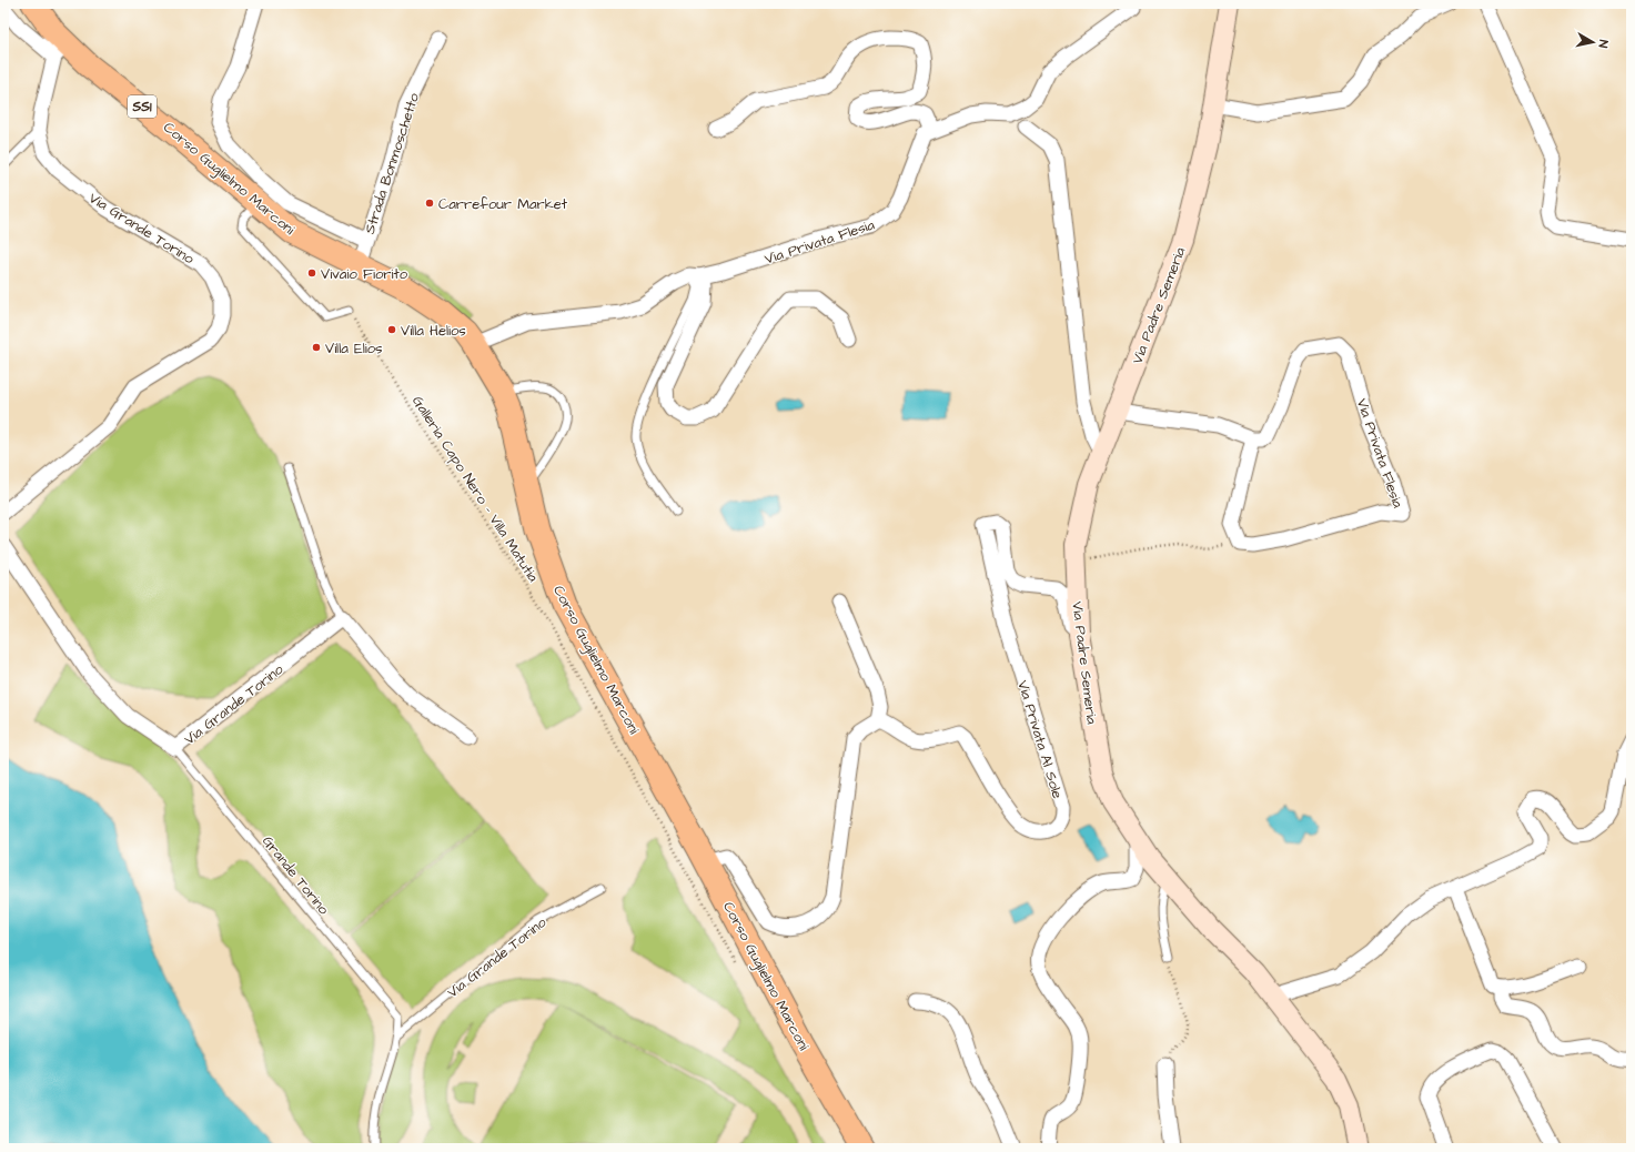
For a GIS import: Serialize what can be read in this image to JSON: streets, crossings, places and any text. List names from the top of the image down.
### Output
{
  "streets": {
    "main road": ["SS1", "Corso Guglielmo Marconi", "Via Padre Semeria"],
    "street": [
      "Strada Bonmoschetto",
      "Via Grande Torino",
      "Via Privata Flesia",
      "Via Privata Al Sole"
    ],
    "lane": ["Grande Torino"],
    "path": ["Galleria Capo Nero - Villa Matutia"]
  },
  "crossings": [
    ["Strada Bonmoschetto", "Corso Guglielmo Marconi"],
    ["Corso Guglielmo Marconi", "Via Grande Torino"],
    ["Corso Guglielmo Marconi", "Via Privata Flesia"],
    ["Via Grande Torino", "Grande Torino"],
    ["Via Padre Semeria", "Via Privata Al Sole"]
  ],
  "places": [
    "Carrefour Market",
    "Vivaio Fiorito",
    "Villa Helios",
    "Villa Elios"
  ],
  "north": "right"
}
